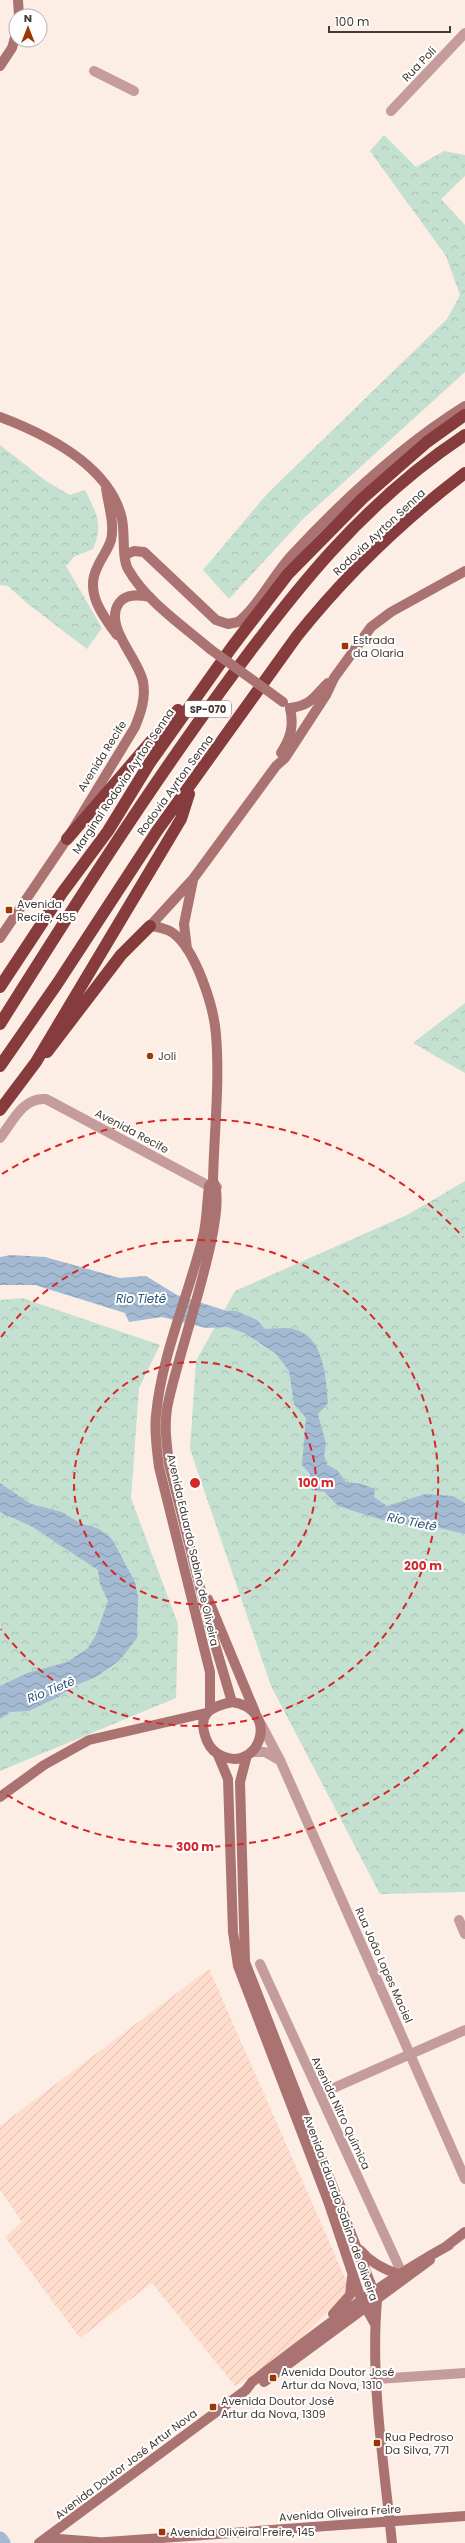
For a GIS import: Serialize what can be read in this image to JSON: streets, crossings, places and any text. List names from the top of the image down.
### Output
{
  "streets": {
    "highway": ["Rodovia Ayrton Senna", "SP-070", "Marginal Rodovia Ayrton Senna"],
    "main road": [
      "Avenida Recife",
      "Avenida Eduardo Sabino de Oliveira",
      "Avenida Doutor José Artur Nova",
      "Avenida Oliveira Freire"
    ],
    "street": ["Rua Poli", "Rua João Lopes Maciel", "Avenida Nitro Química"]
  },
  "crossings": [
    ["Avenida Recife", "Avenida Eduardo Sabino de Oliveira"],
    ["Avenida Eduardo Sabino de Oliveira", "Rua João Lopes Maciel"],
    ["Avenida Eduardo Sabino de Oliveira", "Avenida Doutor José Artur Nova"],
    ["Avenida Nitro Química", "Avenida Doutor José Artur Nova"],
    ["Avenida Doutor José Artur Nova", "Avenida Oliveira Freire"]
  ],
  "water": ["Rio Tietê"],
  "places": {
    "transit": [
      "Estrada da Olaria",
      "Avenida Recife, 455",
      "Avenida Doutor José Artur da Nova, 1310",
      "Avenida Doutor José Artur da Nova, 1309",
      "Rua Pedroso Da Silva, 771",
      "Avenida Oliveira Freire, 145"
    ],
    "other": ["Joli"]
  },
  "scale_bar": "100 m",
  "north": "top",
  "rings": ["100 m", "200 m", "300 m"]
}
